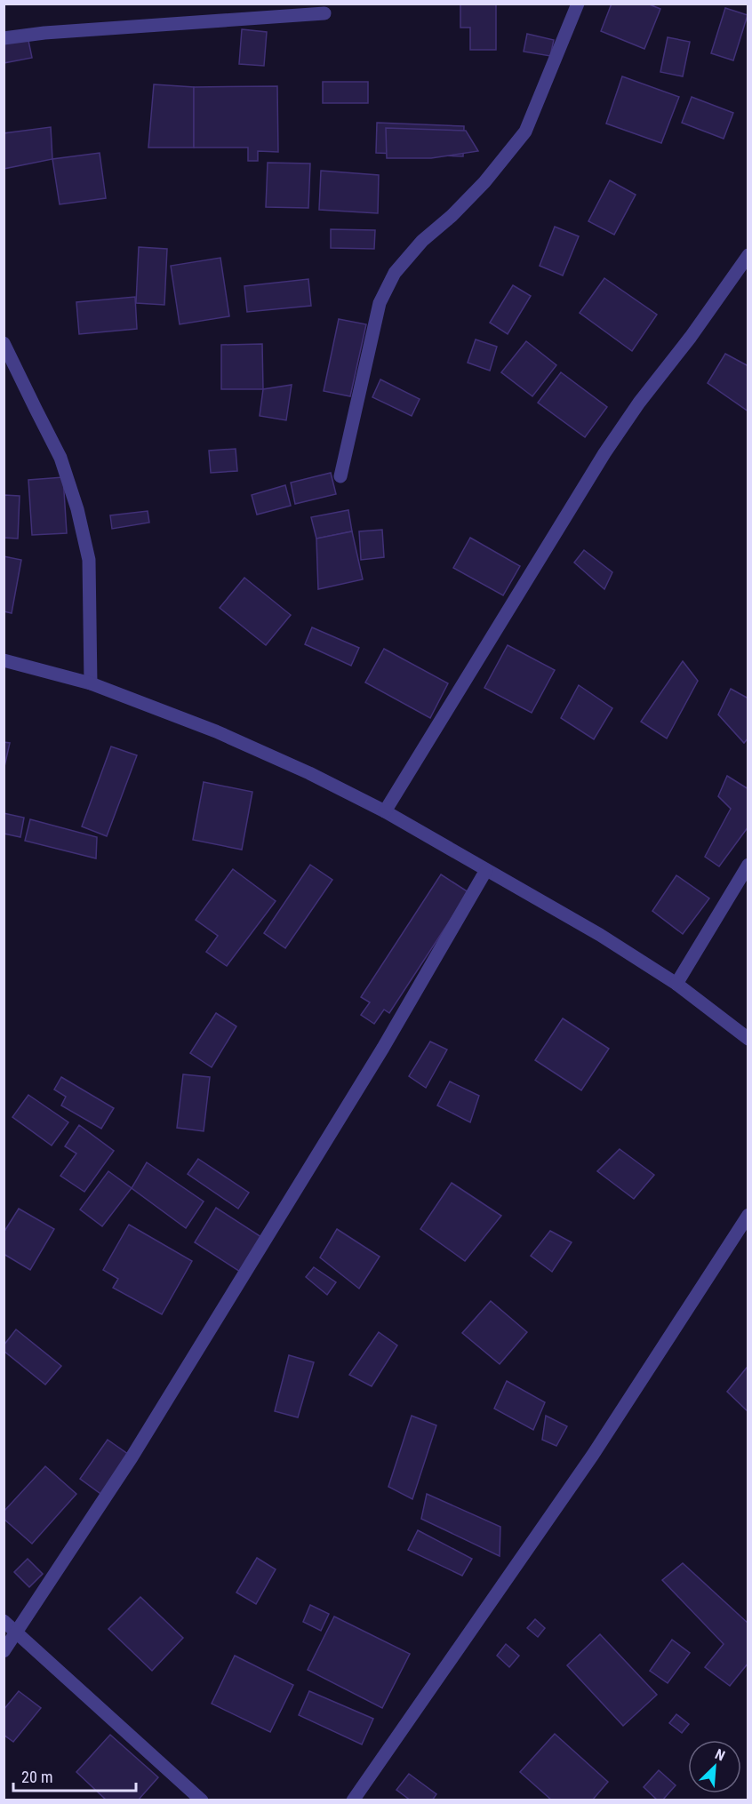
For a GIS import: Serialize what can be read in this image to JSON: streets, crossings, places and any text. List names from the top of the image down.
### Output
{
  "scale_bar": "20 m",
  "north": "top right"
}
